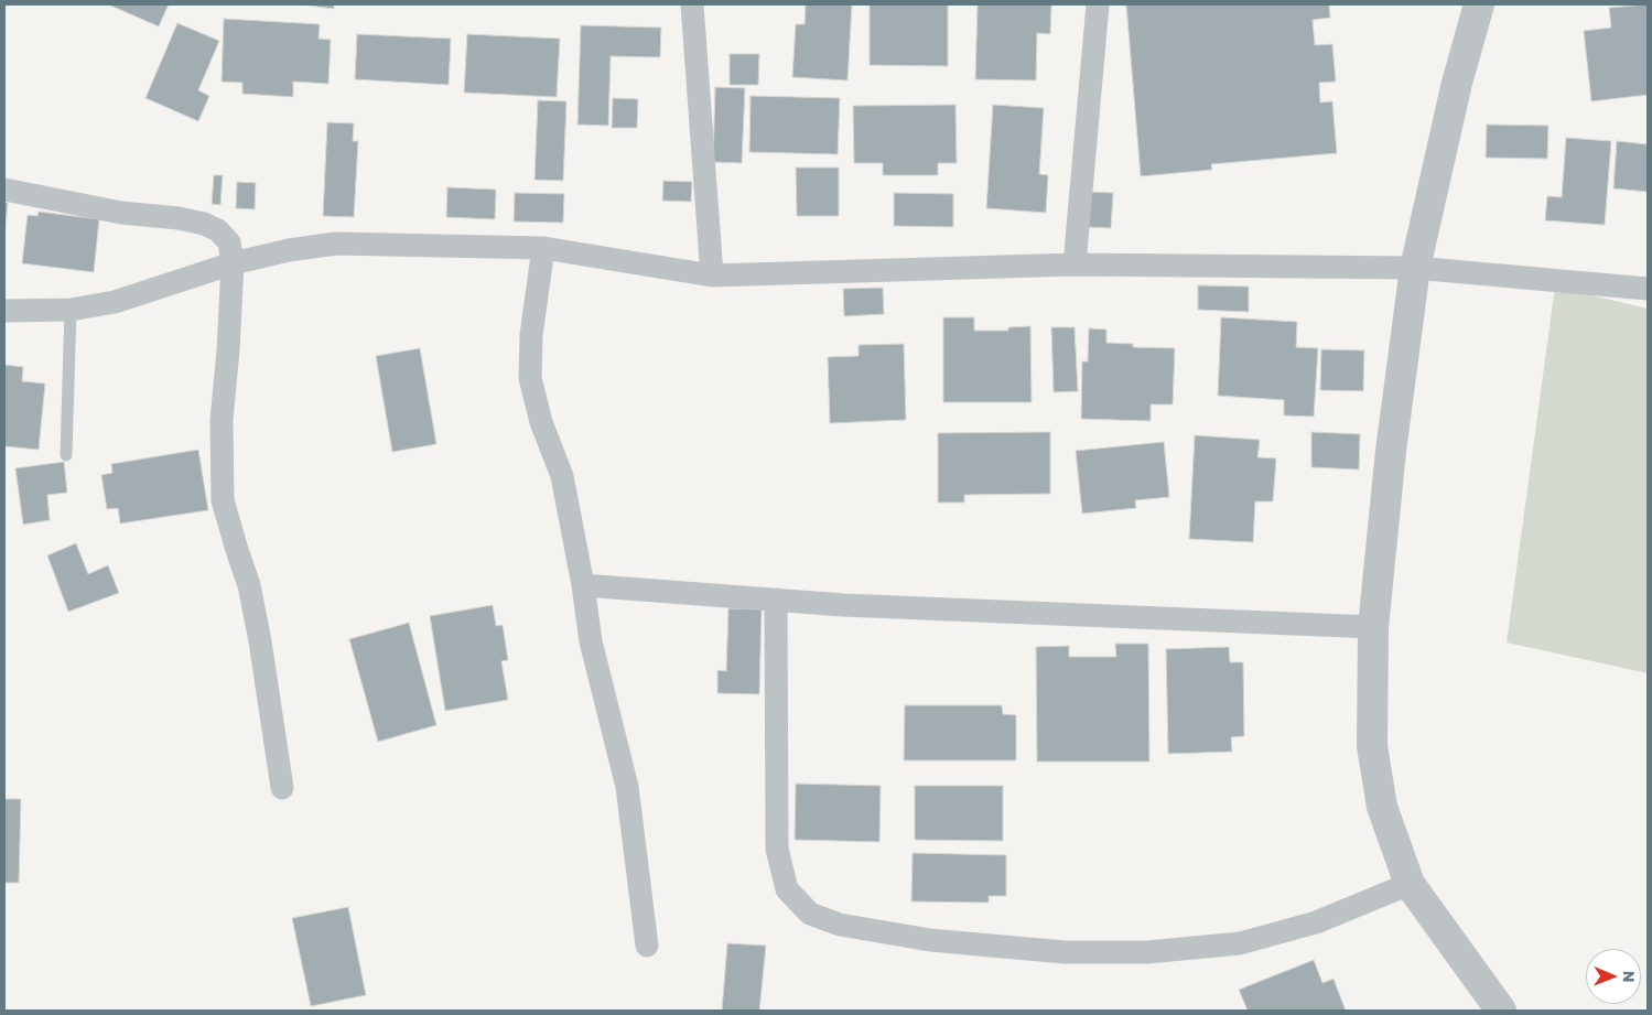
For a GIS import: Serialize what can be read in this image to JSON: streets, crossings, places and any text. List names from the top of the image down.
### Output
{
  "north": "right"
}
